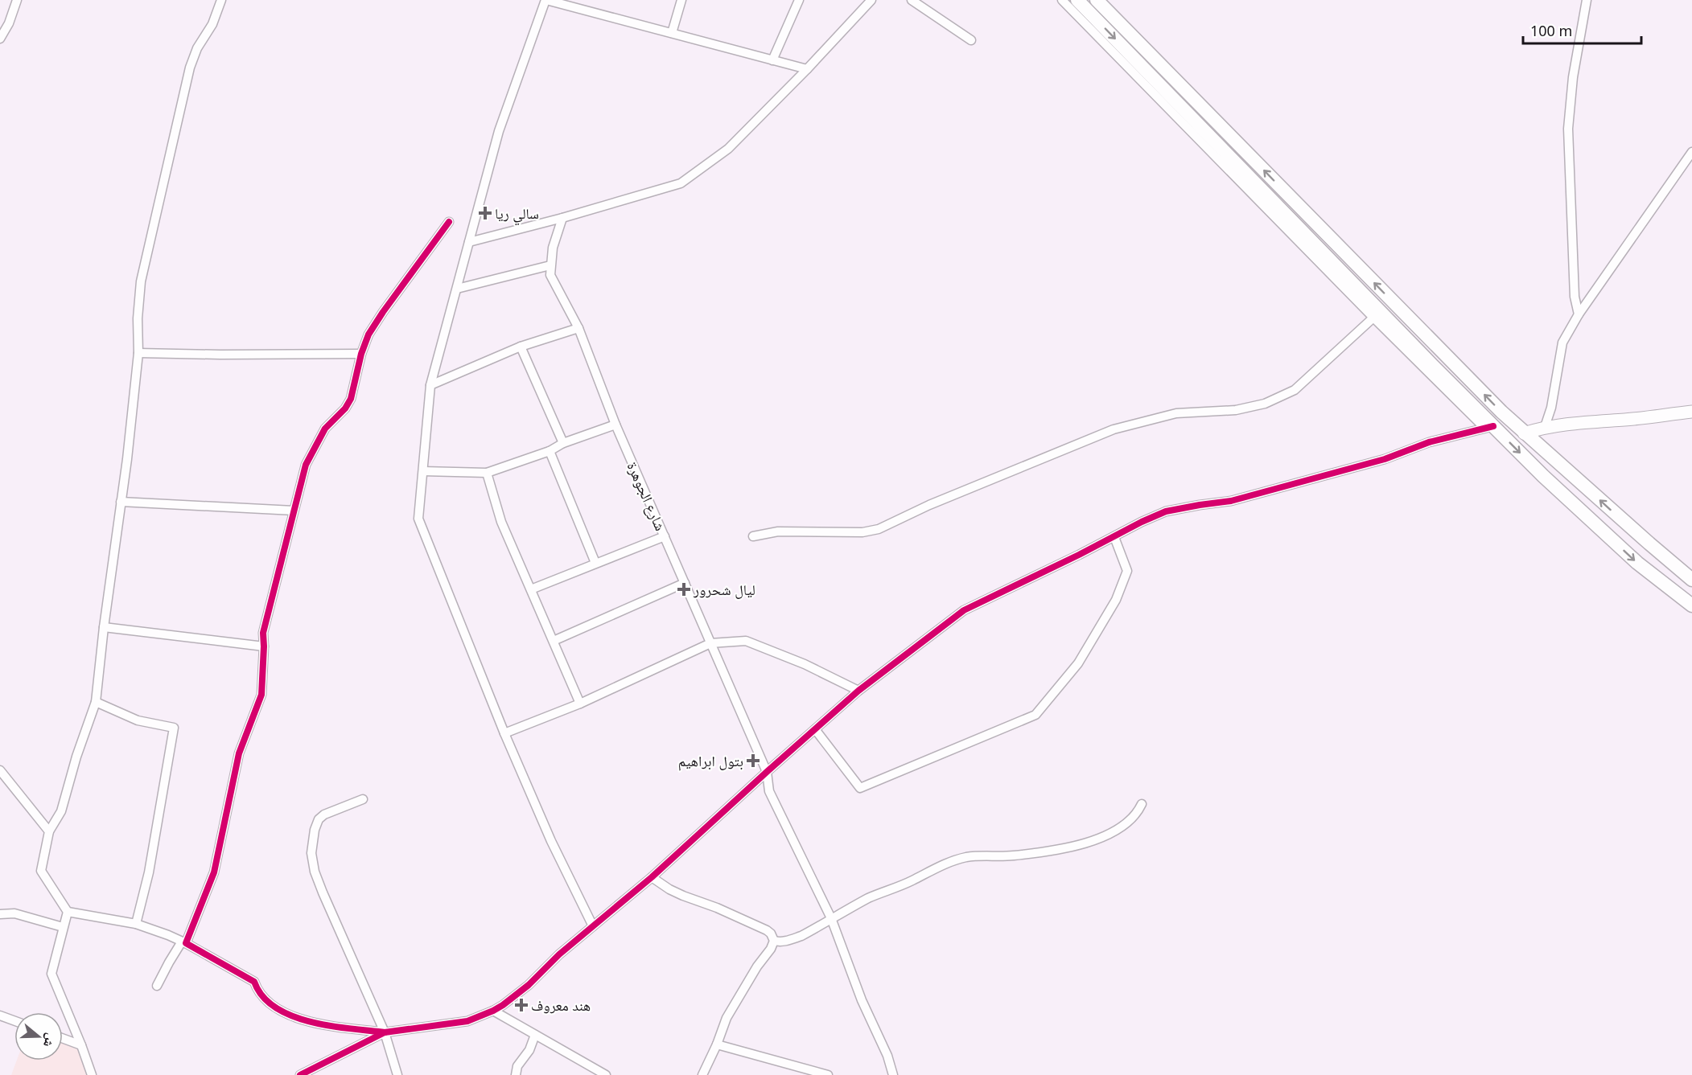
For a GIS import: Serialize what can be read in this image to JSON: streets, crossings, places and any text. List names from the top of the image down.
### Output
{
  "streets": {
    "street": ["شارع الجوهرة"]
  },
  "places": {
    "health": [
      "سالي ريا",
      "ليال شحرور",
      "بتول ابراهيم",
      "هند معروف"
    ]
  },
  "scale_bar": "100 m",
  "north": "right"
}
